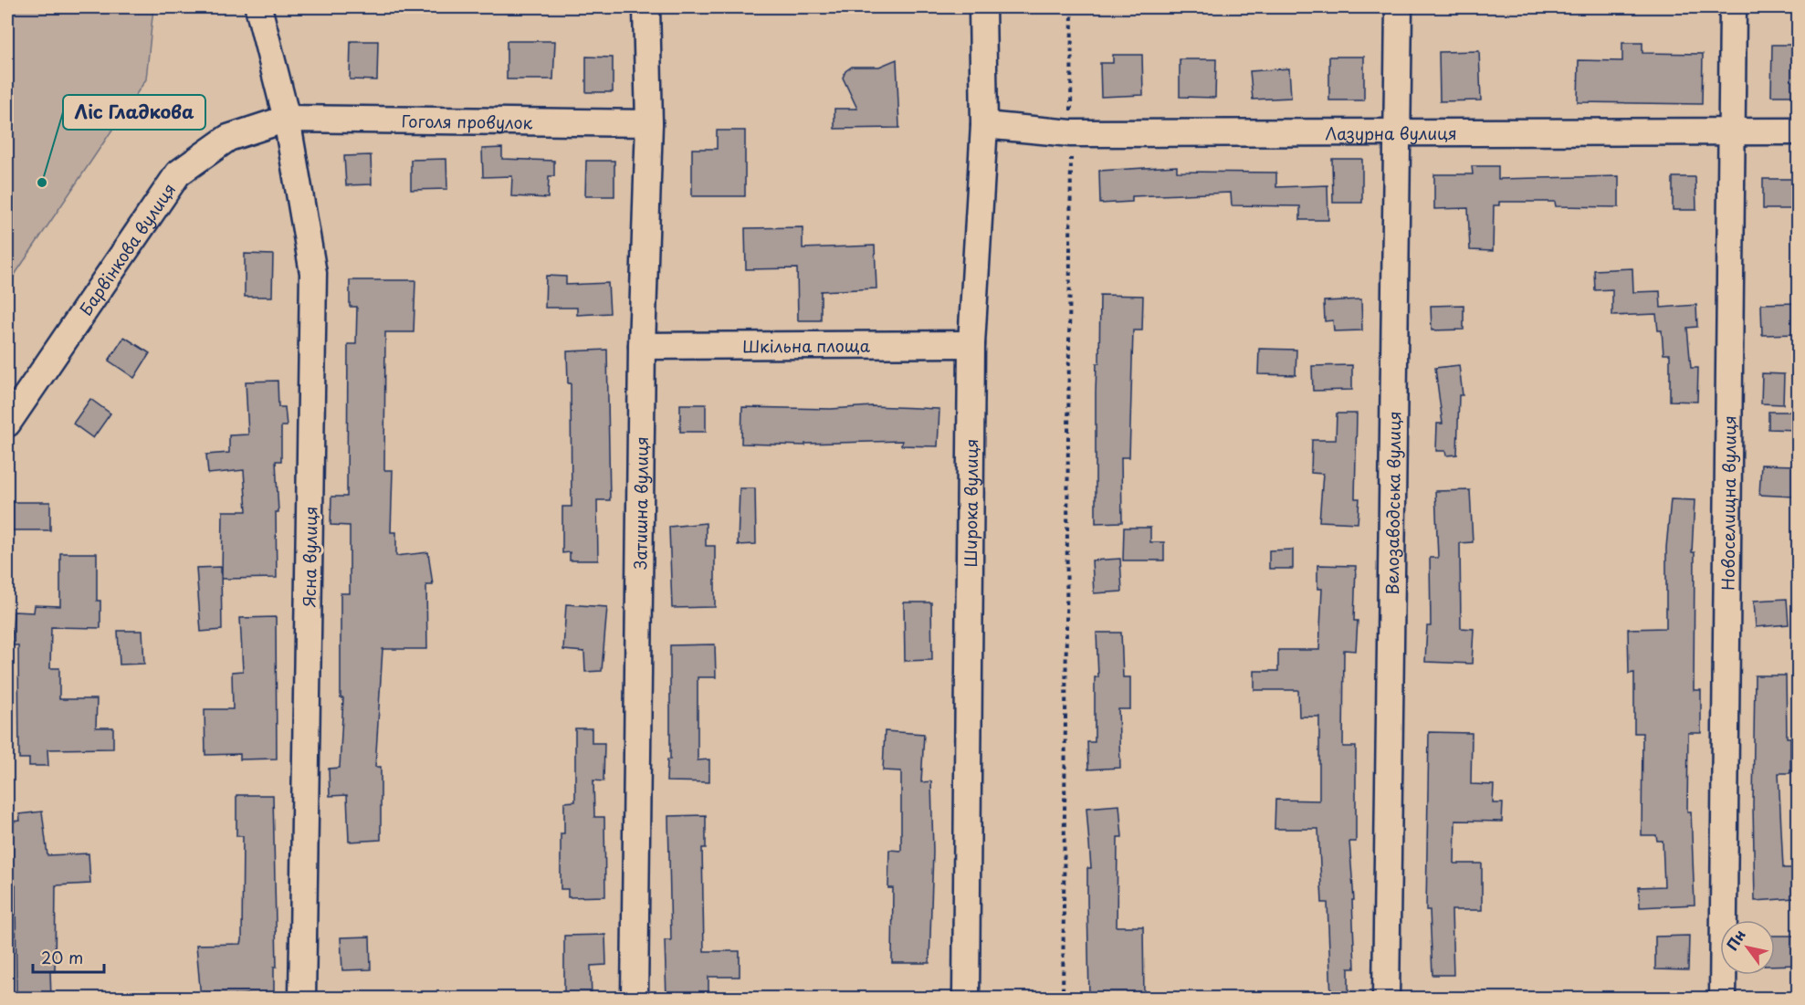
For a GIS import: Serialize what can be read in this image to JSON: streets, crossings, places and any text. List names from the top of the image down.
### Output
{
  "streets": {
    "street": [
      "Гоголя провулок",
      "Лазурна вулиця",
      "Барвінкова вулиця",
      "Шкільна площа",
      "Затишна вулиця",
      "Широка вулиця",
      "Велозаводська вулиця",
      "Новоселищна вулиця",
      "Ясна вулиця"
    ]
  },
  "crossings": [
    ["Гоголя провулок", "Барвінкова вулиця"],
    ["Гоголя провулок", "Затишна вулиця"],
    ["Гоголя провулок", "Ясна вулиця"],
    ["Лазурна вулиця", "Широка вулиця"],
    ["Лазурна вулиця", "Велозаводська вулиця"],
    ["Лазурна вулиця", "Новоселищна вулиця"],
    ["Барвінкова вулиця", "Ясна вулиця"],
    ["Шкільна площа", "Затишна вулиця"],
    ["Шкільна площа", "Широка вулиця"]
  ],
  "places": ["Ліс Гладкова"],
  "scale_bar": "20 m",
  "north": "top left"
}
